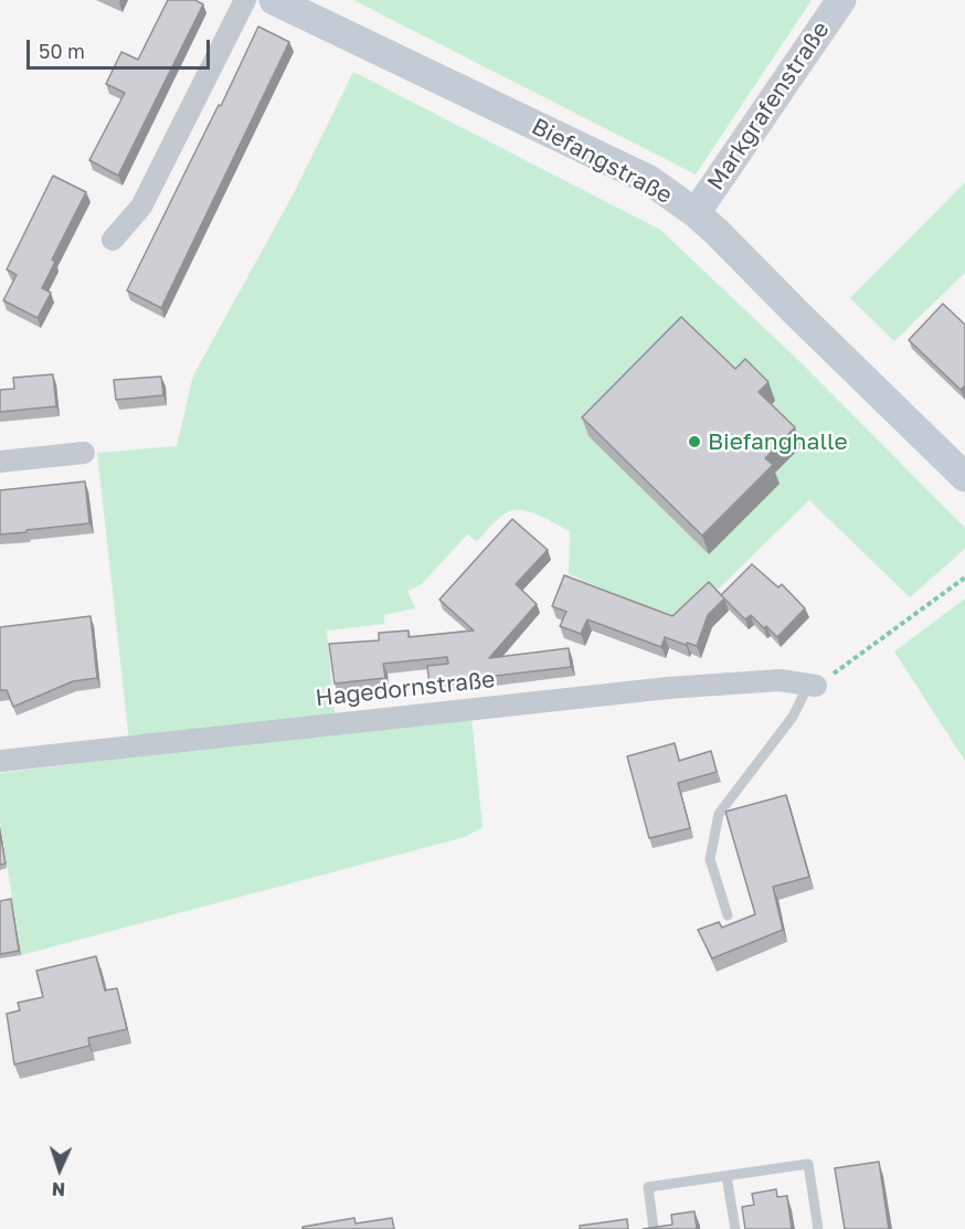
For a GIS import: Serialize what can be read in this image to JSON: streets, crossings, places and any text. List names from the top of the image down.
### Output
{
  "streets": {
    "main road": ["Markgrafenstraße", "Biefangstraße"],
    "street": ["Hagedornstraße"]
  },
  "crossings": [
    ["Markgrafenstraße", "Biefangstraße"]
  ],
  "places": ["Biefanghalle"],
  "scale_bar": "50 m",
  "north": "bottom"
}
